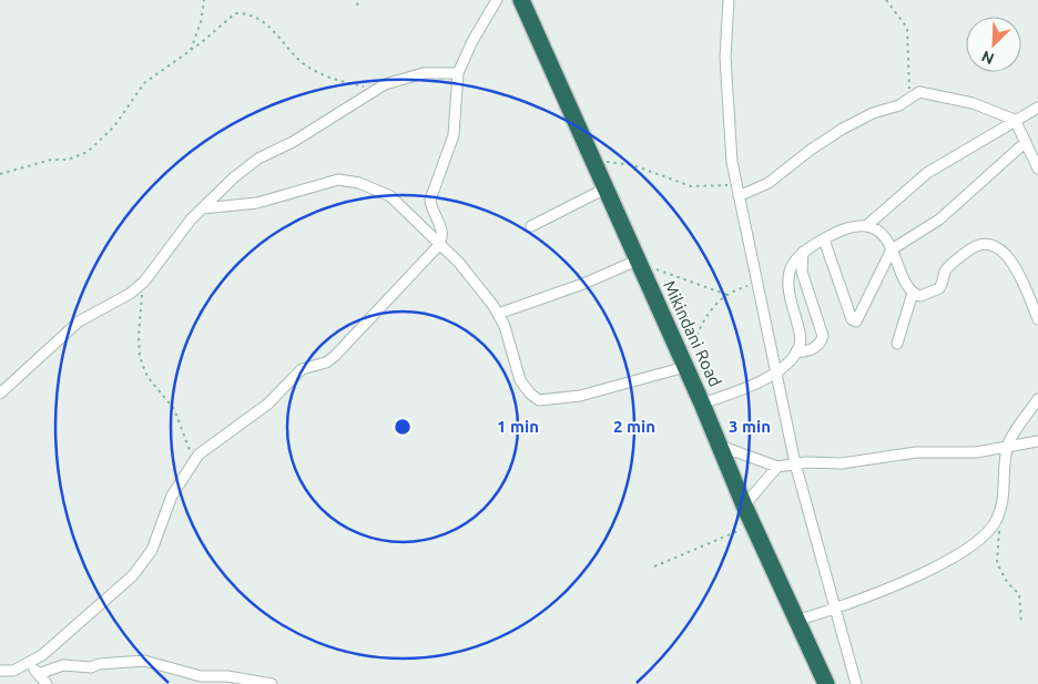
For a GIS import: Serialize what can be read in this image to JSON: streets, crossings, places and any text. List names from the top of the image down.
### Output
{
  "streets": {
    "highway": ["Mikindani Road"]
  },
  "north": "bottom left",
  "rings": ["1 min", "2 min", "3 min"]
}
